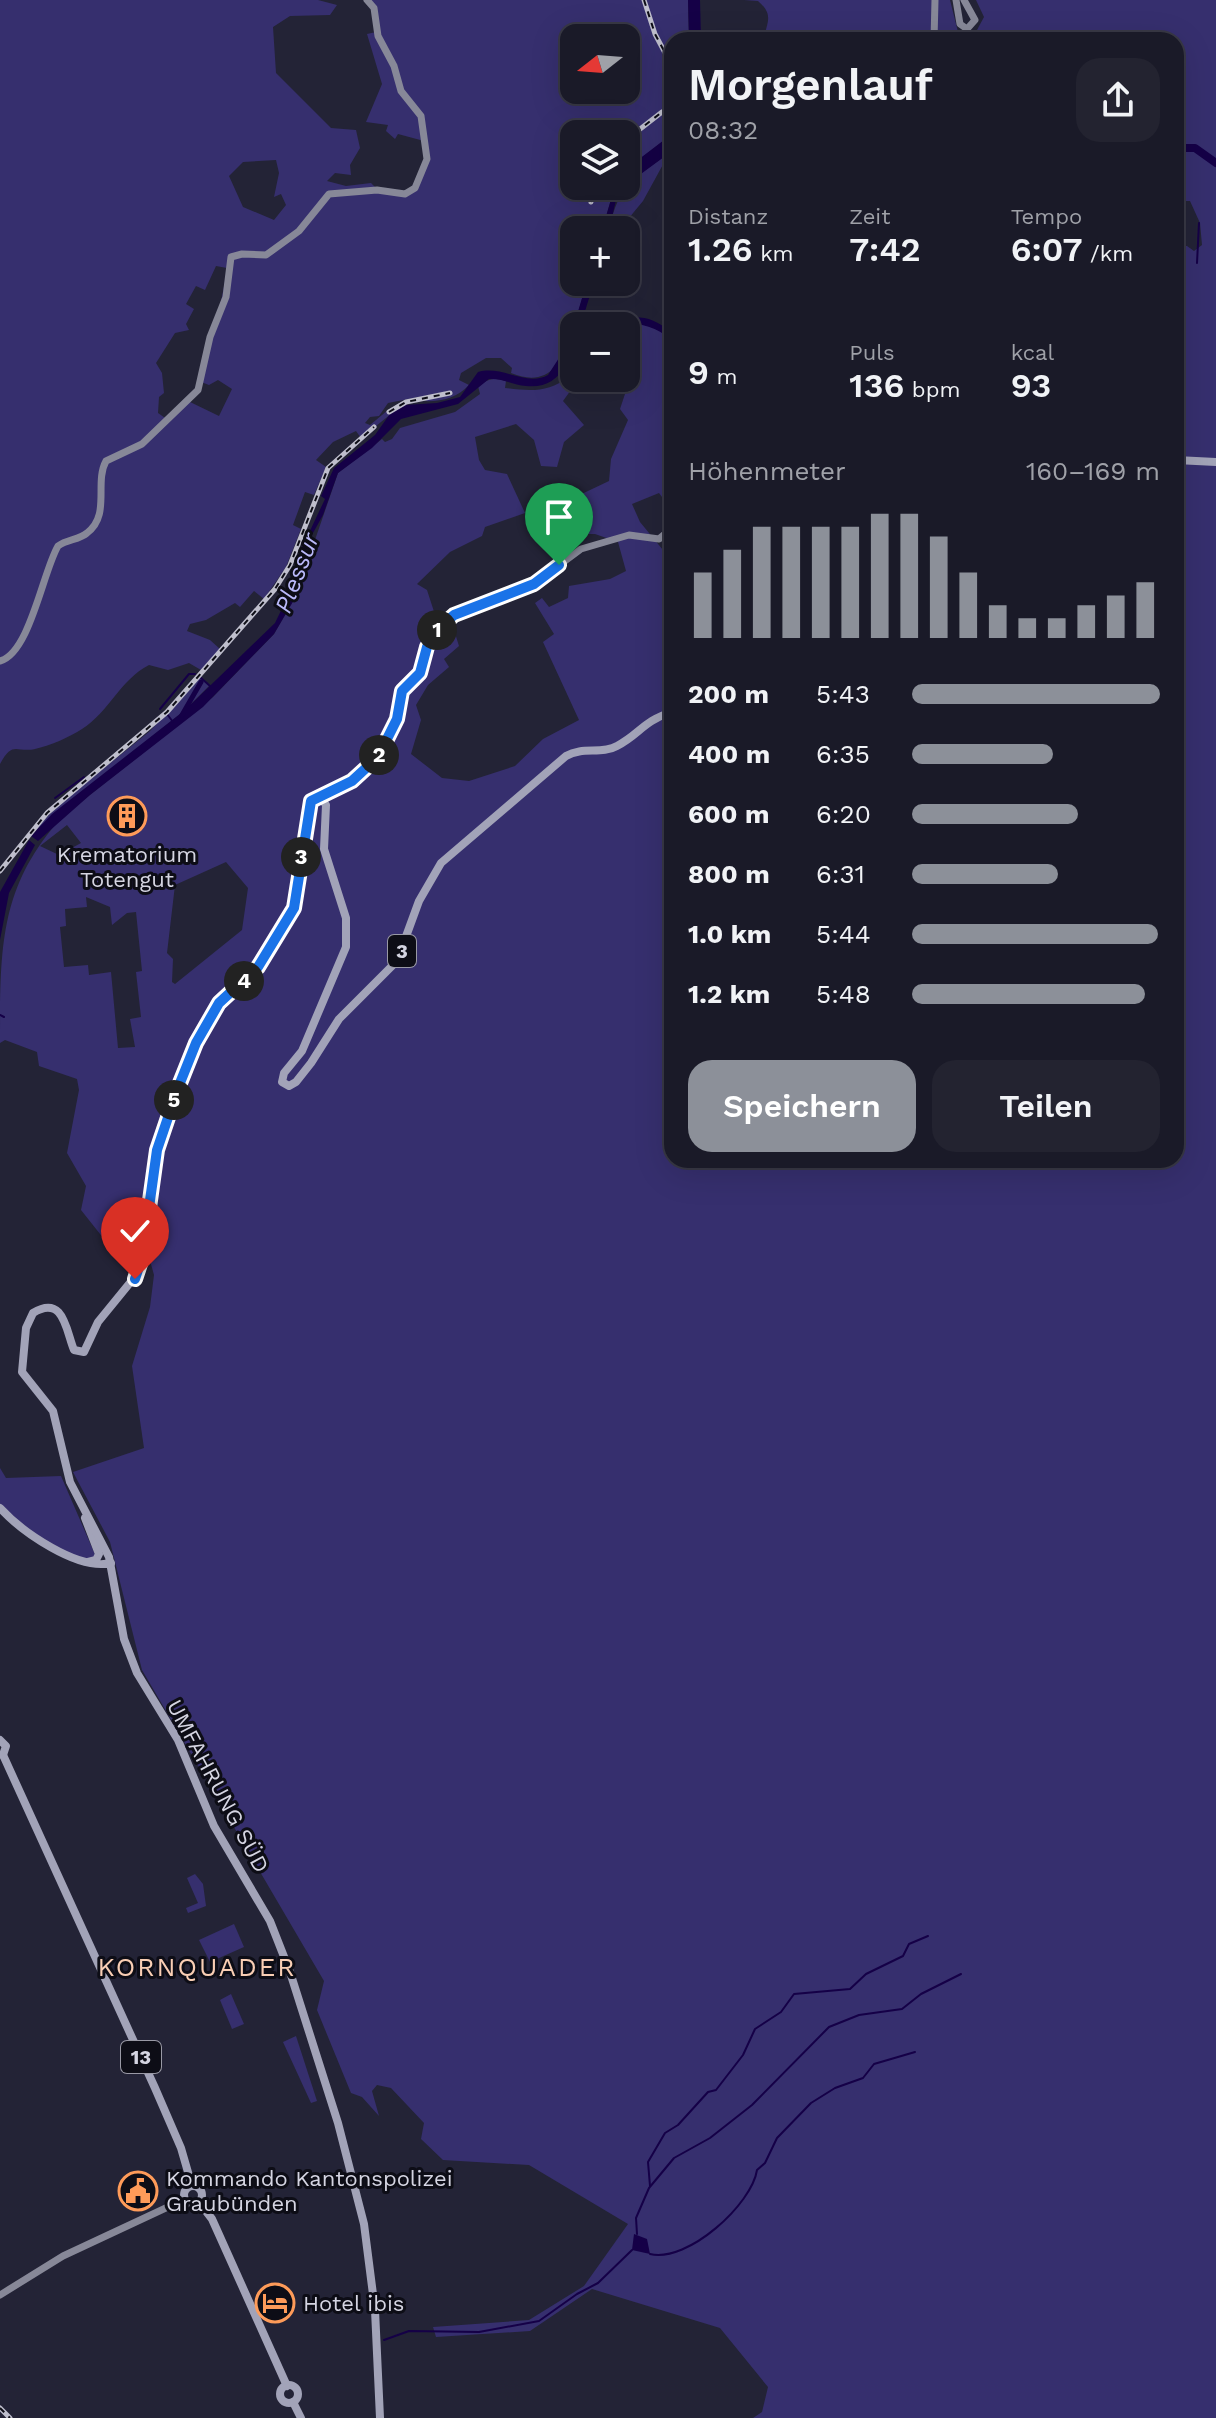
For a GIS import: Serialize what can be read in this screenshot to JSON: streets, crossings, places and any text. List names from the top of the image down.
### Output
{
  "streets": {
    "main road": ["3", "UMFAHRUNG SÜD", "13"]
  },
  "districts": ["KORNQUADER"],
  "water": ["Plessur"],
  "places": {
    "building": ["Krematorium Totengut"],
    "public building": ["Kommando Kantonspolizei Graubünden"],
    "hotel": ["Hotel ibis"]
  },
  "north": "left",
  "page": {
    "map_buttons": ["+", "−"],
    "heading": ["Morgenlauf", "08:32"],
    "stats": [
      ["Distanz", "1.26 km"],
      ["Zeit", "7:42"],
      ["Tempo", "6:07 /km"],
      ["9 m"],
      ["Puls", "136 bpm"],
      ["kcal", "93"]
    ],
    "chart": ["Höhenmeter", "160–169 m"],
    "pins": [
      "1",
      "2",
      "3",
      "4",
      "5"
    ],
    "list": [
      {
        "name": "200 m",
        "note": "5:43"
      },
      {
        "name": "400 m",
        "note": "6:35"
      },
      {
        "name": "600 m",
        "note": "6:20"
      },
      {
        "name": "800 m",
        "note": "6:31"
      },
      {
        "name": "1.0 km",
        "note": "5:44"
      },
      {
        "name": "1.2 km",
        "note": "5:48"
      }
    ],
    "buttons": ["Speichern", "Teilen"]
  }
}
